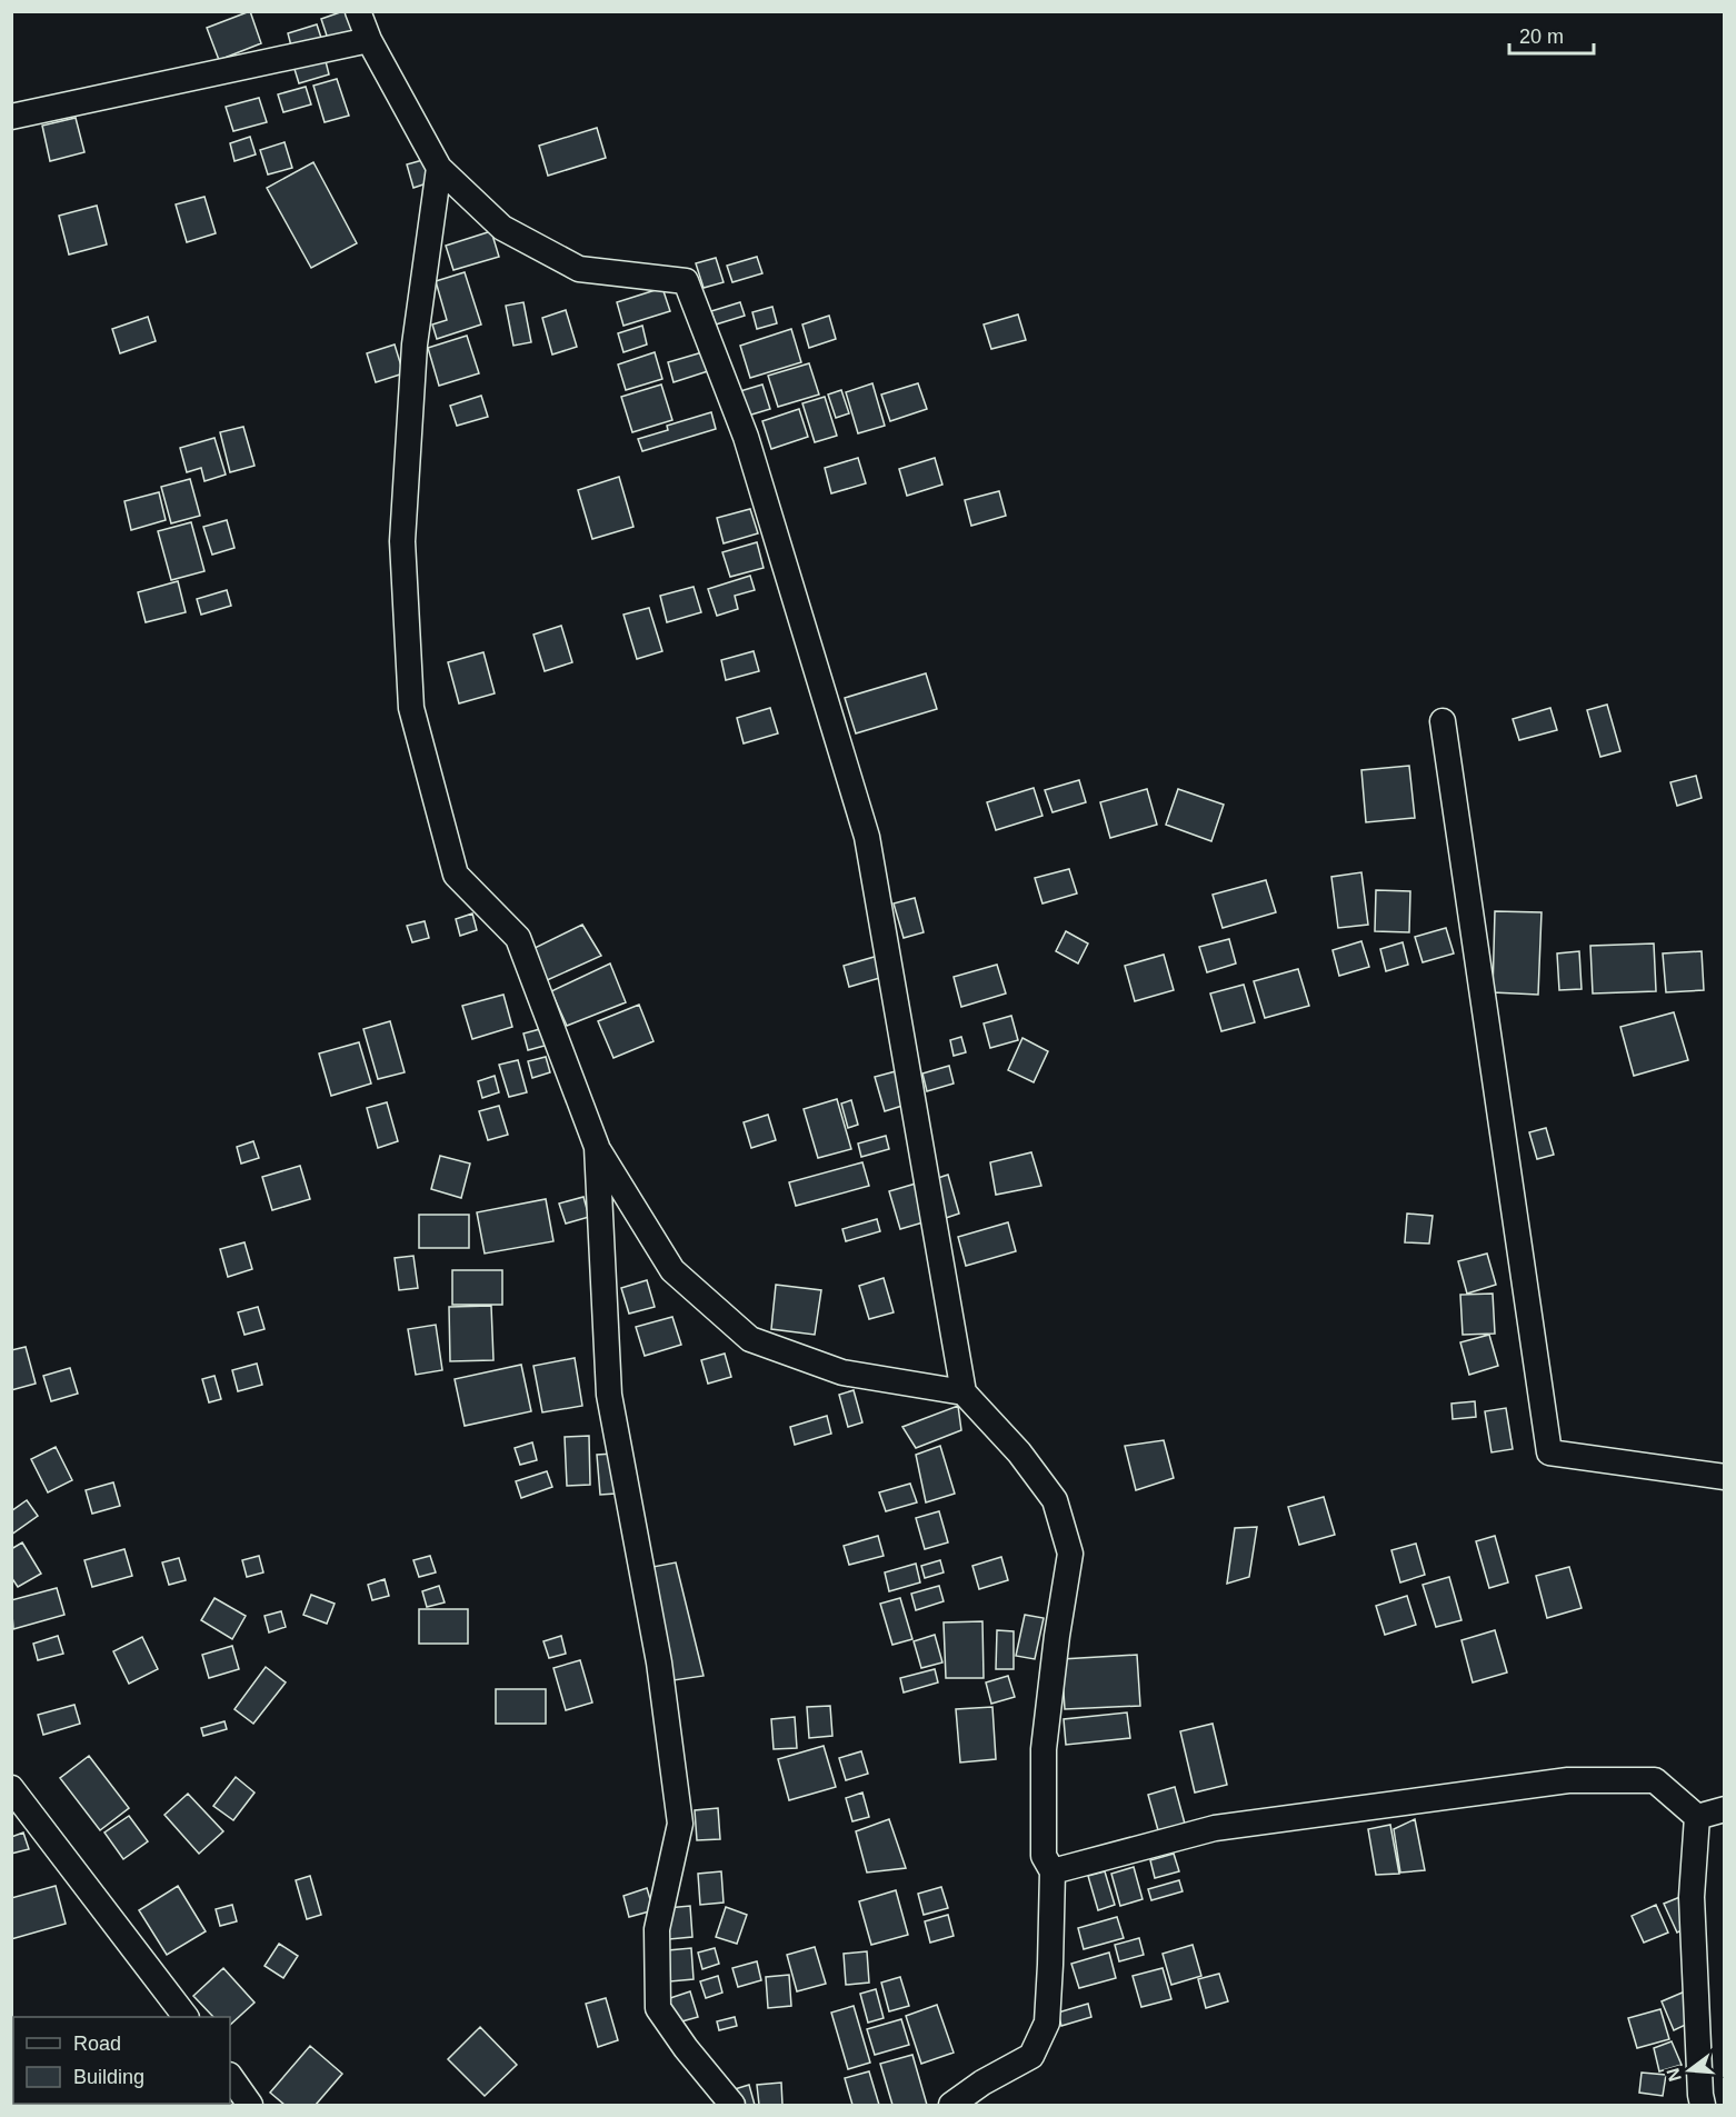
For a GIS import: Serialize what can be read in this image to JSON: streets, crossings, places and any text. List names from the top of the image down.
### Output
{
  "legend": ["Road", "Building"],
  "scale_bar": "20 m",
  "north": "left"
}
